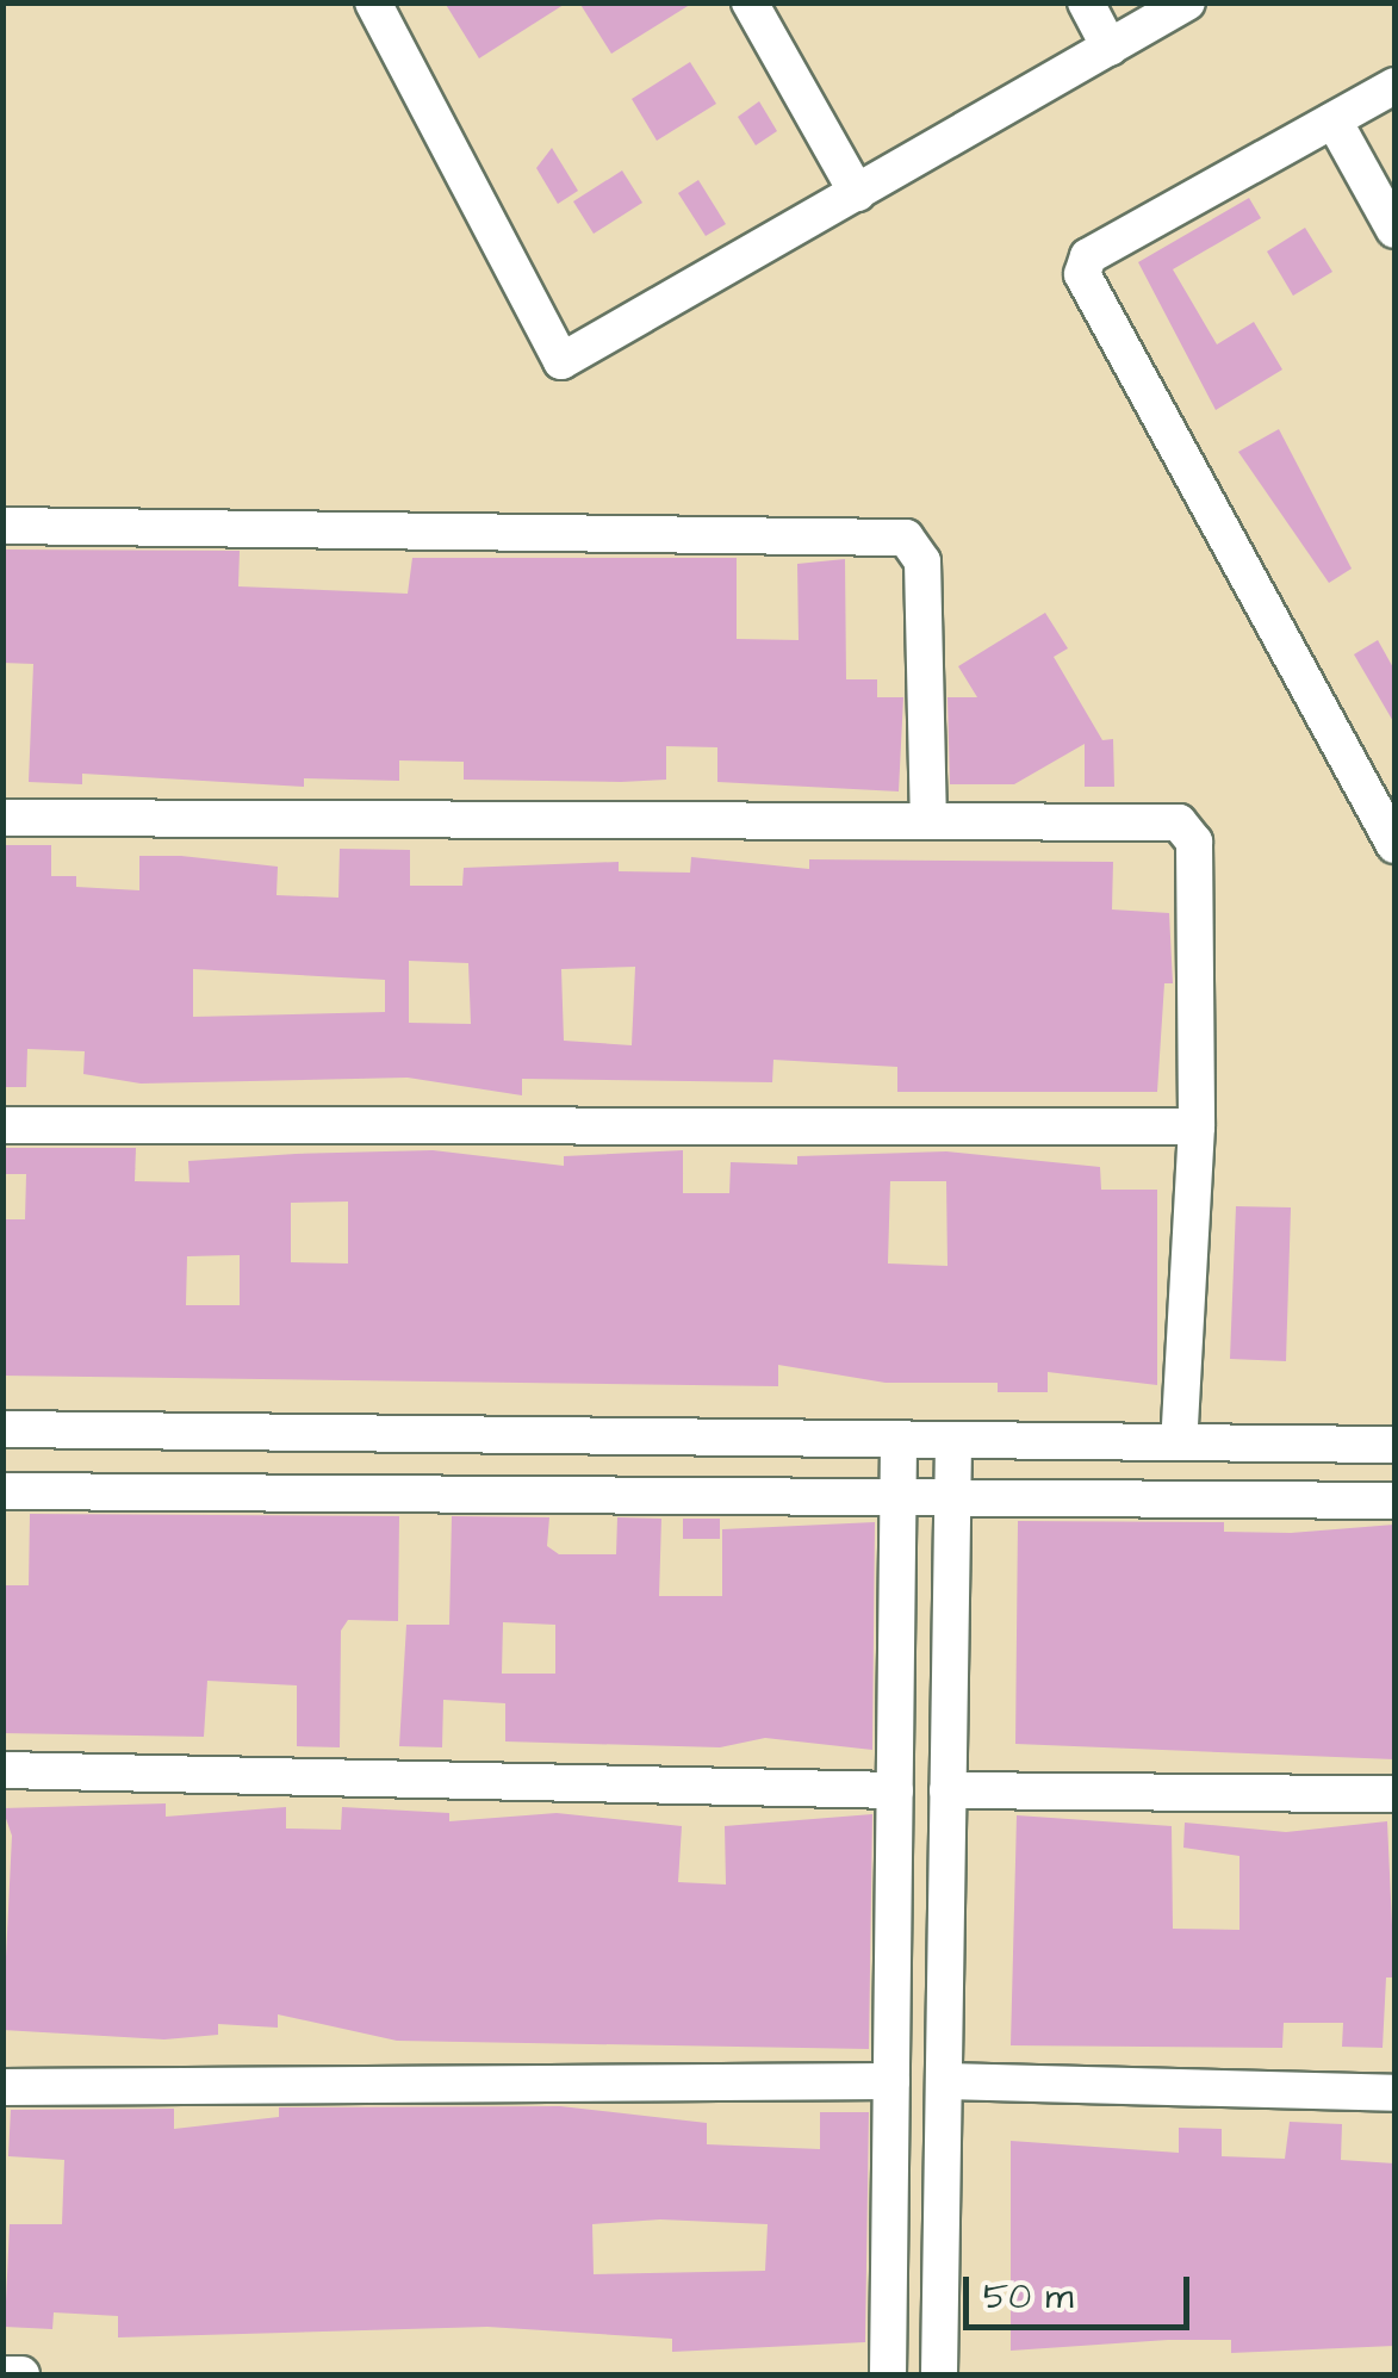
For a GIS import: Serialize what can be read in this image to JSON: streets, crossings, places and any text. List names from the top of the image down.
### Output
{
  "scale_bar": "50 m"
}
